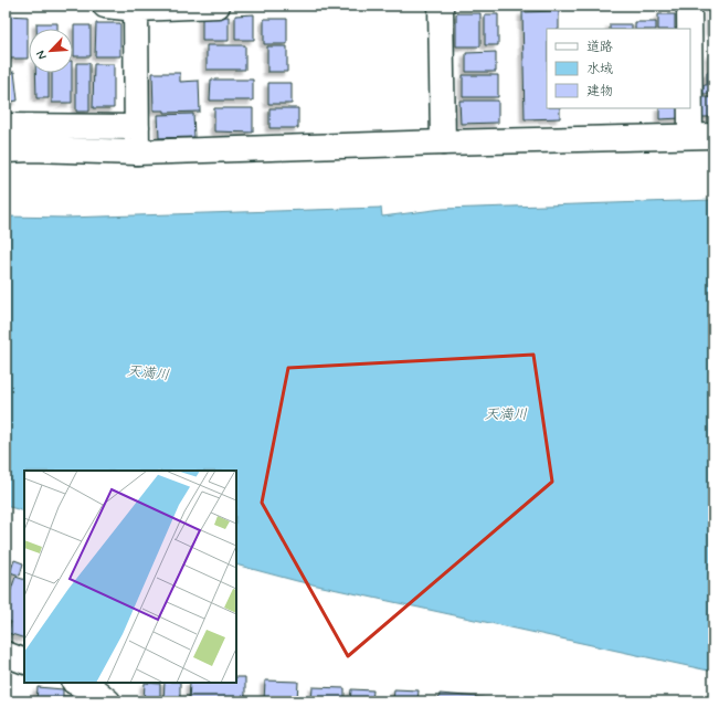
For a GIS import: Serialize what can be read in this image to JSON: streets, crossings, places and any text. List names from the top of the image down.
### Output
{
  "water": ["天満川"],
  "legend": ["道路", "水域", "建物"],
  "north": "bottom left"
}
